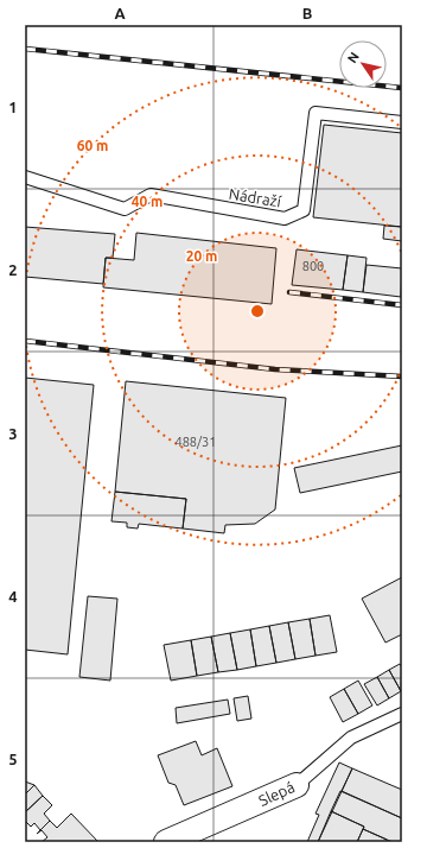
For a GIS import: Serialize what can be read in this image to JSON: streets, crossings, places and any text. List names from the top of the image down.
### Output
{
  "streets": {
    "street": ["Slepá"],
    "lane": ["Nádraží"]
  },
  "house_numbers": ["800", "488/31"],
  "north": "top left",
  "grid": {
    "columns": ["A", "B"],
    "rows": [
      "1",
      "2",
      "3",
      "4",
      "5"
    ]
  },
  "rings": ["60 m", "40 m", "20 m"]
}
